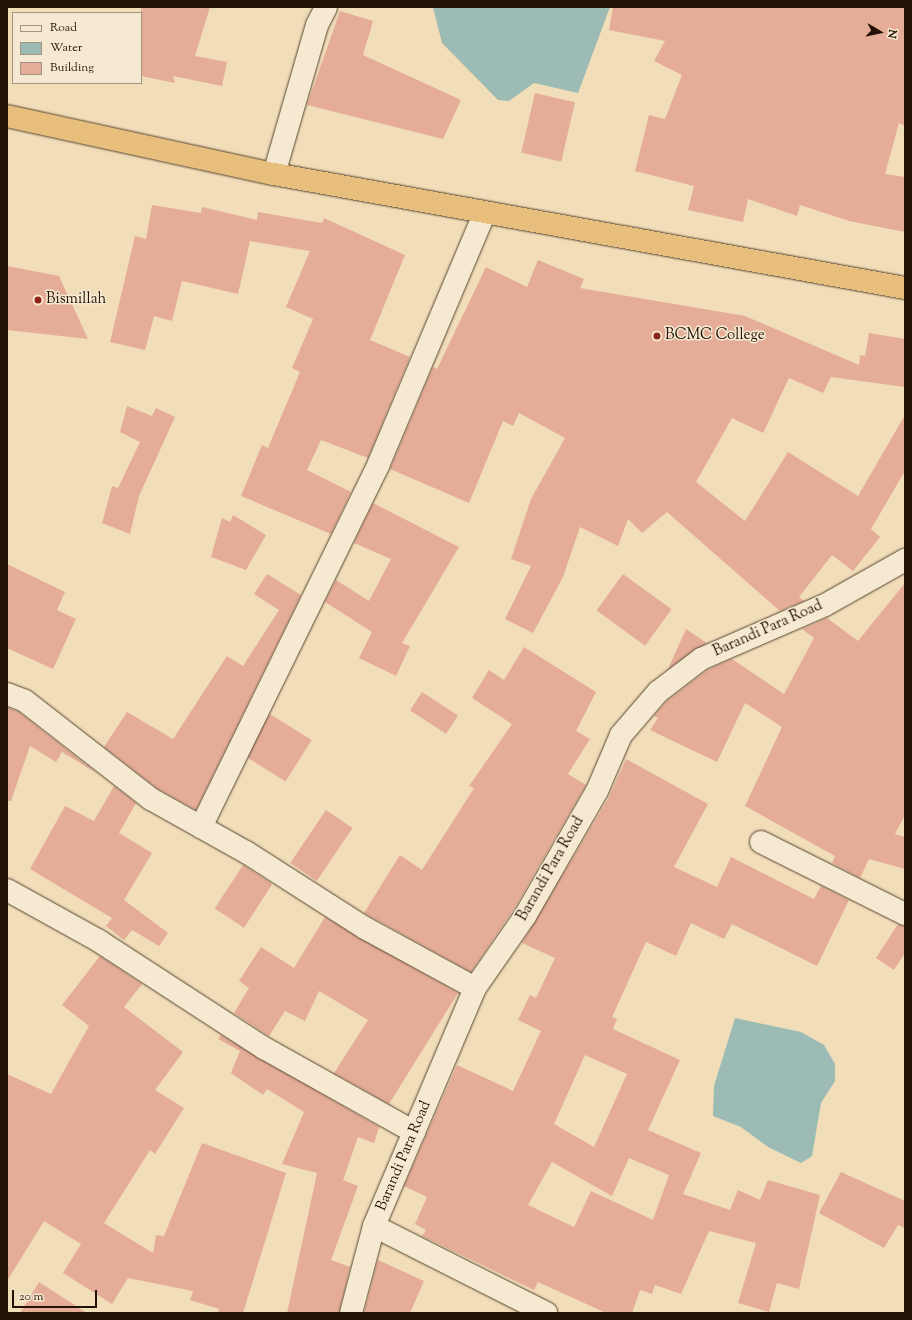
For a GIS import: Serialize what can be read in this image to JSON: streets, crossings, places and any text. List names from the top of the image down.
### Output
{
  "streets": {
    "street": ["Barandi Para Road"]
  },
  "places": ["Bismillah", "BCMC College"],
  "legend": ["Road", "Water", "Building"],
  "scale_bar": "20 m",
  "north": "right"
}
